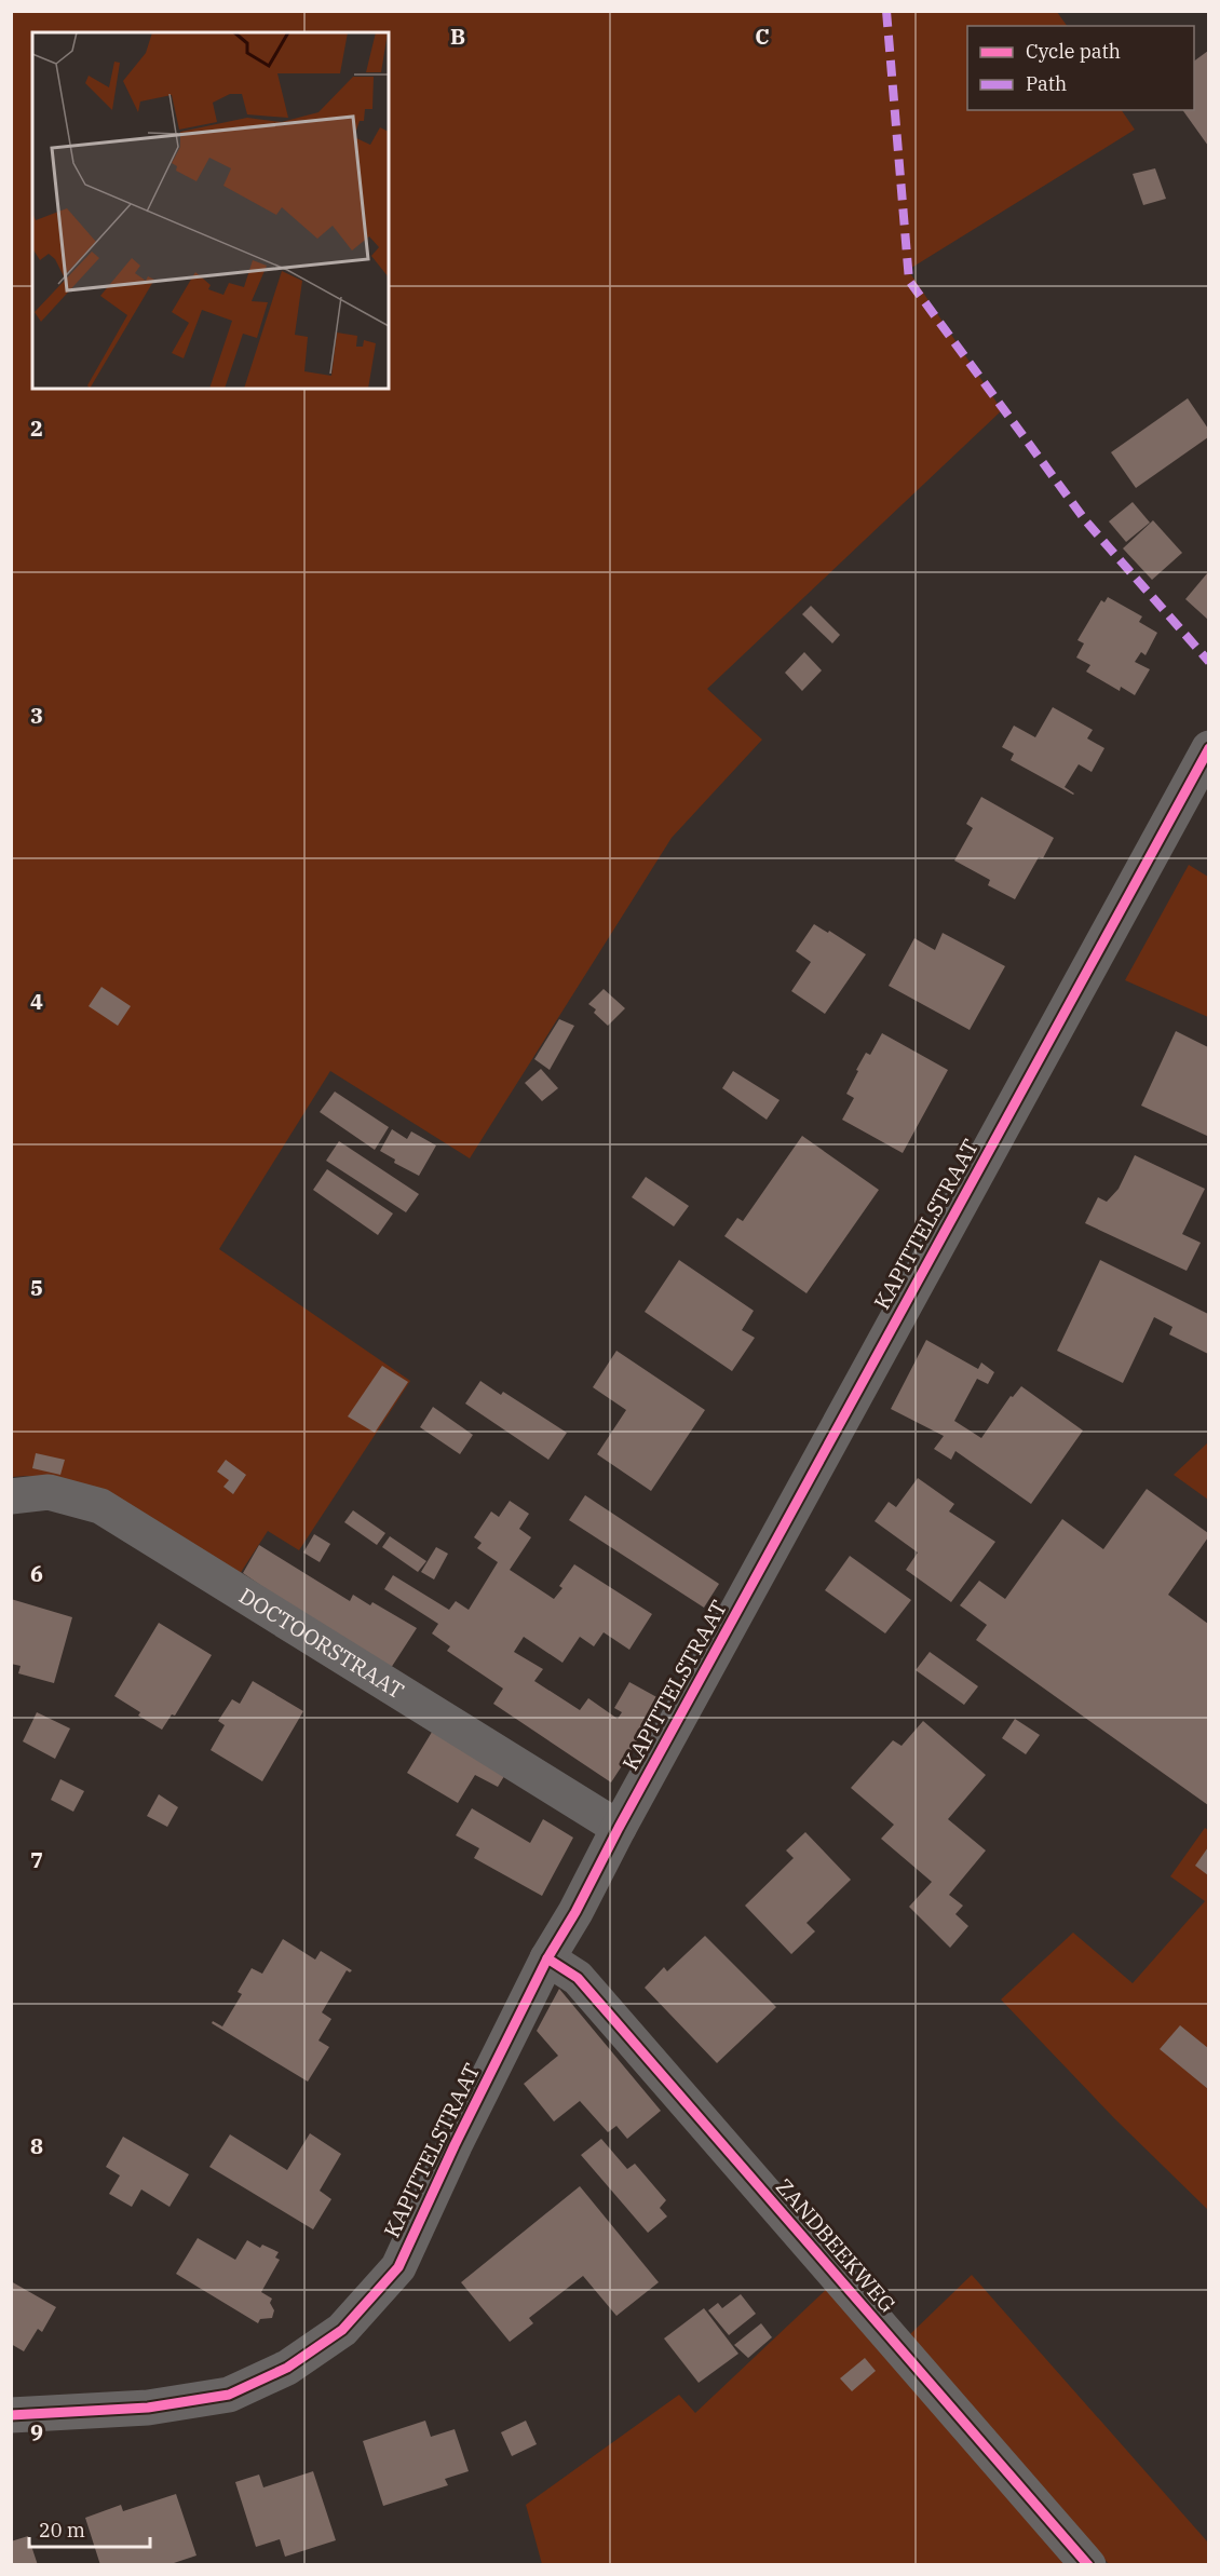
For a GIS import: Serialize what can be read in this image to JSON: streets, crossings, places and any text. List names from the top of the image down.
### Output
{
  "streets": {
    "street": ["KAPITTELSTRAAT", "DOCTOORSTRAAT", "ZANDBEEKWEG"]
  },
  "crossings": [
    ["KAPITTELSTRAAT", "DOCTOORSTRAAT"],
    ["KAPITTELSTRAAT", "ZANDBEEKWEG"]
  ],
  "legend": ["Cycle path", "Path"],
  "scale_bar": "20 m",
  "grid": {
    "columns": ["B", "C"],
    "rows": [
      "2",
      "3",
      "4",
      "5",
      "6",
      "7",
      "8",
      "9"
    ]
  }
}
